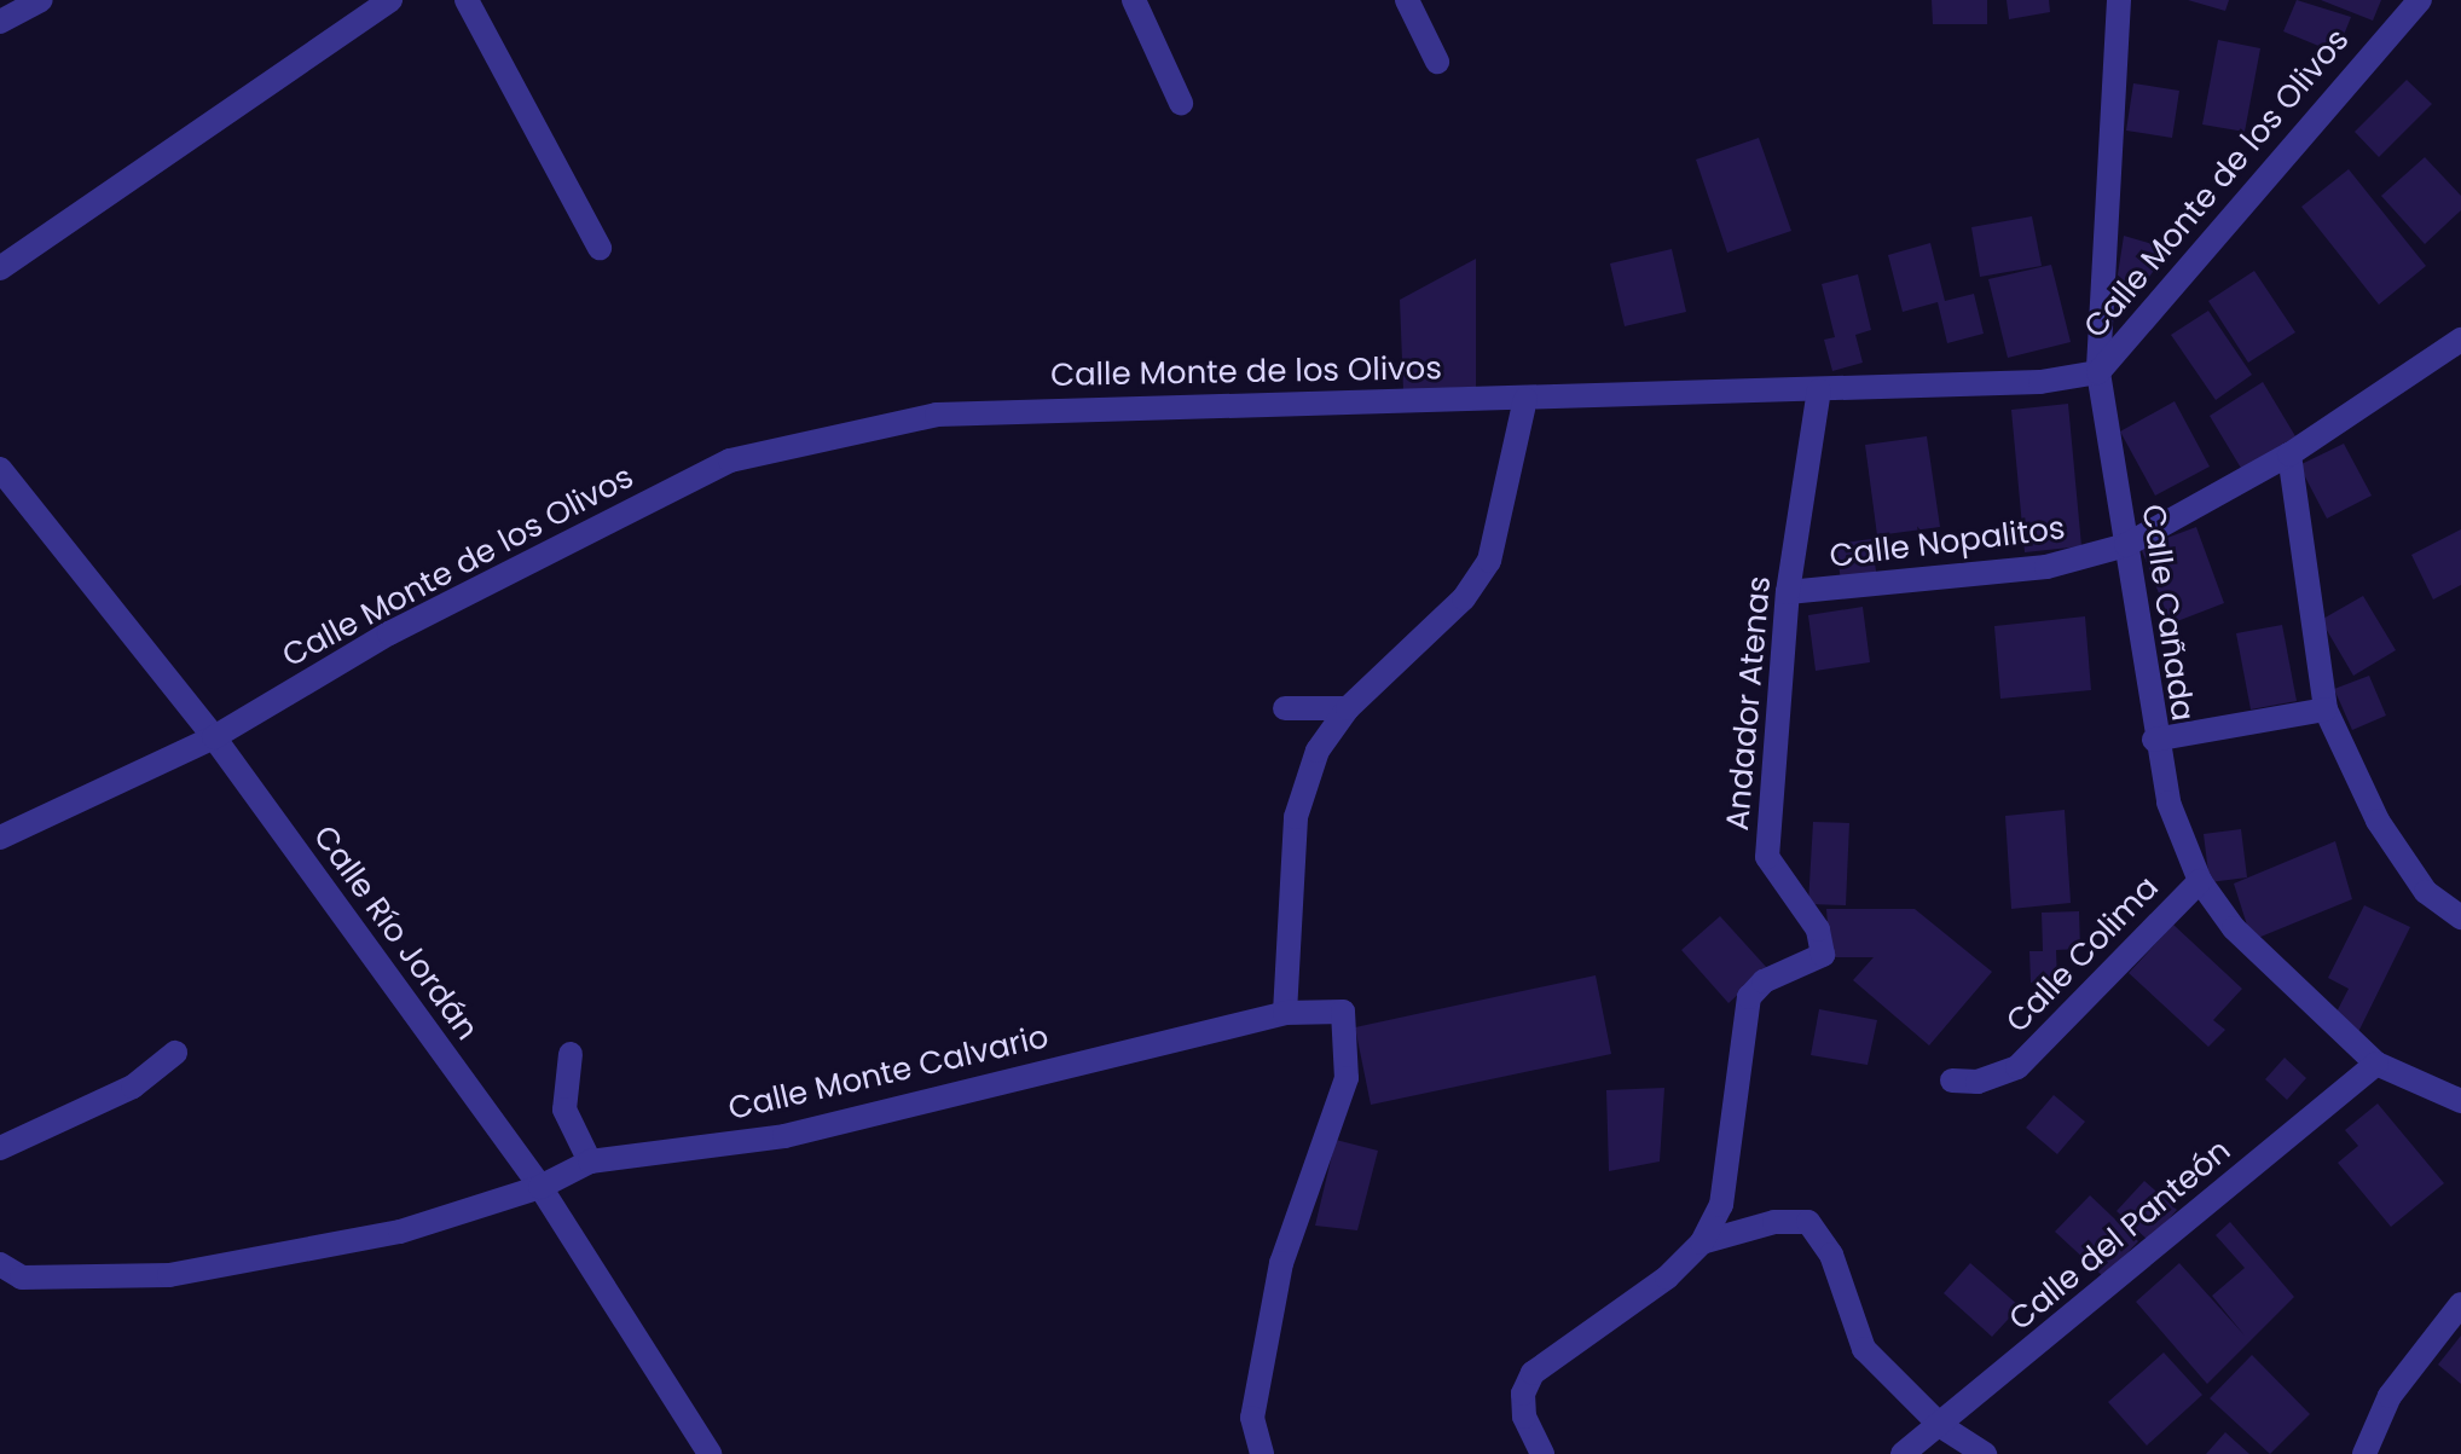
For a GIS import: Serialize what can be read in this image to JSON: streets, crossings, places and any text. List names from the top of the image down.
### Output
{
  "streets": {
    "street": [
      "Calle Monte de los Olivos",
      "Calle Nopalitos",
      "Calle Cañada",
      "Andador Atenas",
      "Calle Río Jordán",
      "Calle Colima",
      "Calle Monte Calvario",
      "Calle del Panteón"
    ]
  },
  "crossings": [
    ["Calle Monte de los Olivos", "Calle Cañada"],
    ["Calle Monte de los Olivos", "Andador Atenas"],
    ["Calle Monte de los Olivos", "Calle Río Jordán"],
    ["Calle Nopalitos", "Calle Cañada"],
    ["Calle Nopalitos", "Andador Atenas"],
    ["Calle Cañada", "Calle Colima"],
    ["Calle Cañada", "Calle del Panteón"],
    ["Calle Río Jordán", "Calle Monte Calvario"]
  ]
}
